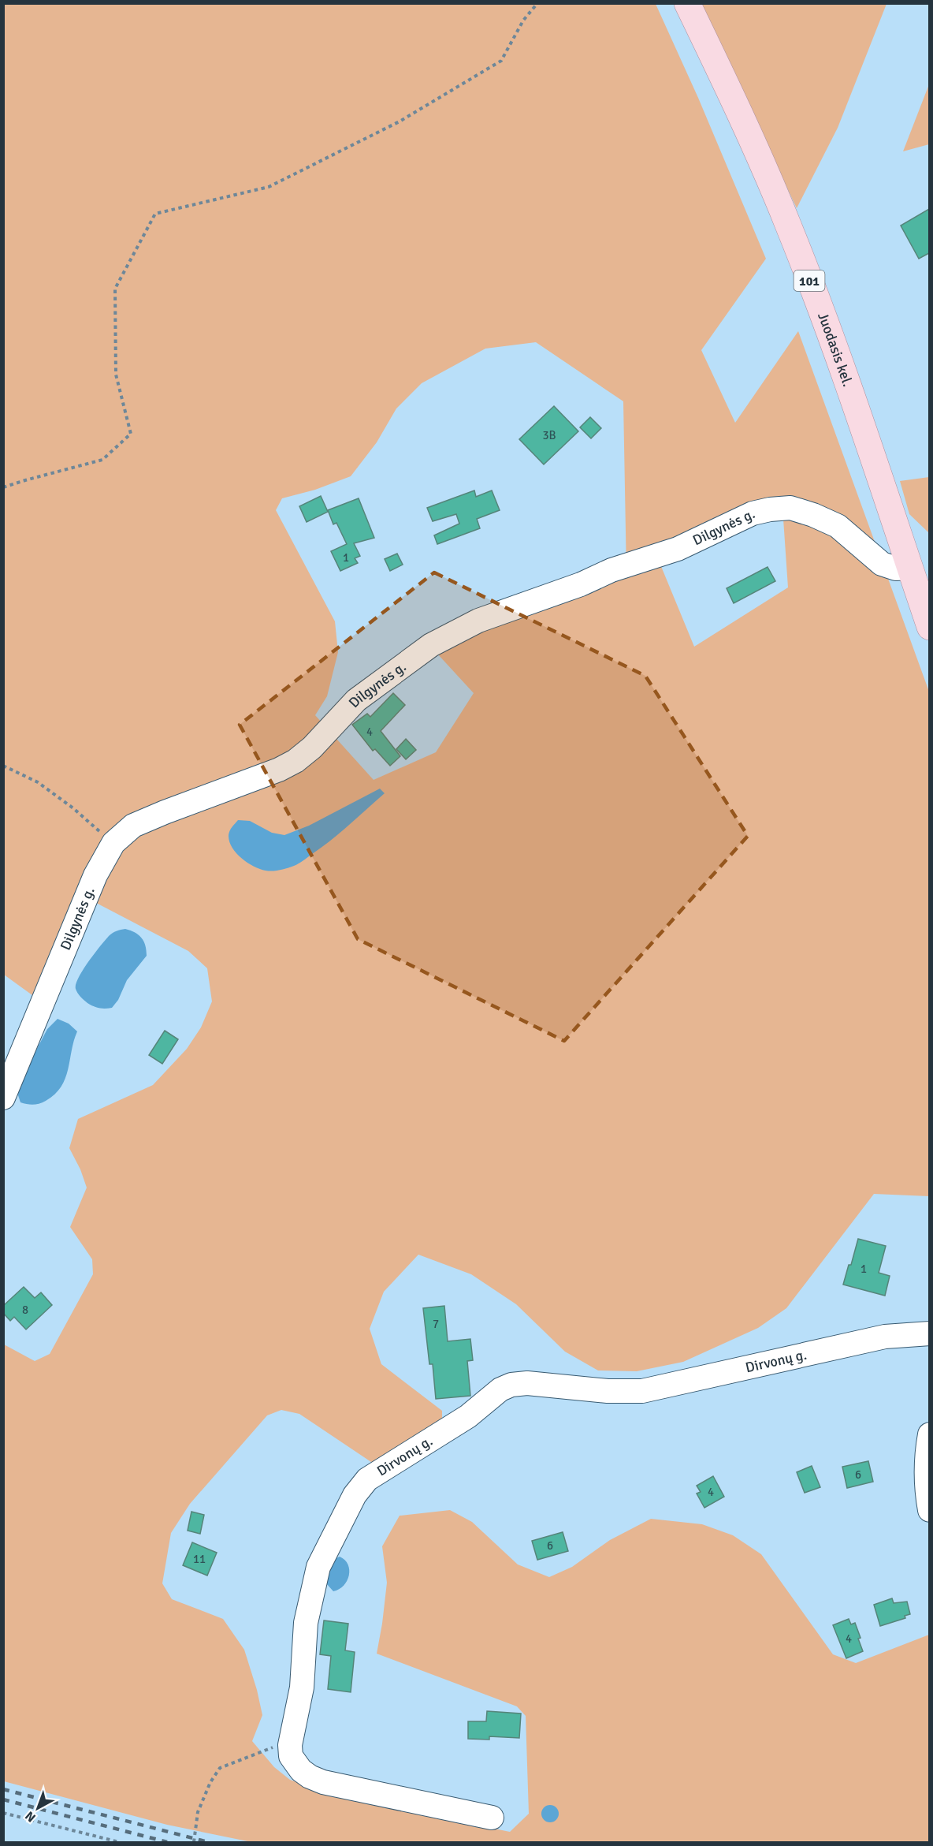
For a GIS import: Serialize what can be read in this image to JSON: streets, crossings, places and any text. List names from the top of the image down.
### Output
{
  "streets": {
    "main road": ["101", "Juodasis kel."],
    "street": ["Dilgynės g.", "Dirvonų g."]
  },
  "crossings": [
    ["Juodasis kel.", "Dilgynės g."]
  ],
  "house_numbers": [
    "3B",
    "1",
    "4",
    "1",
    "8",
    "7",
    "6",
    "4",
    "6",
    "11",
    "4"
  ],
  "north": "bottom left"
}
